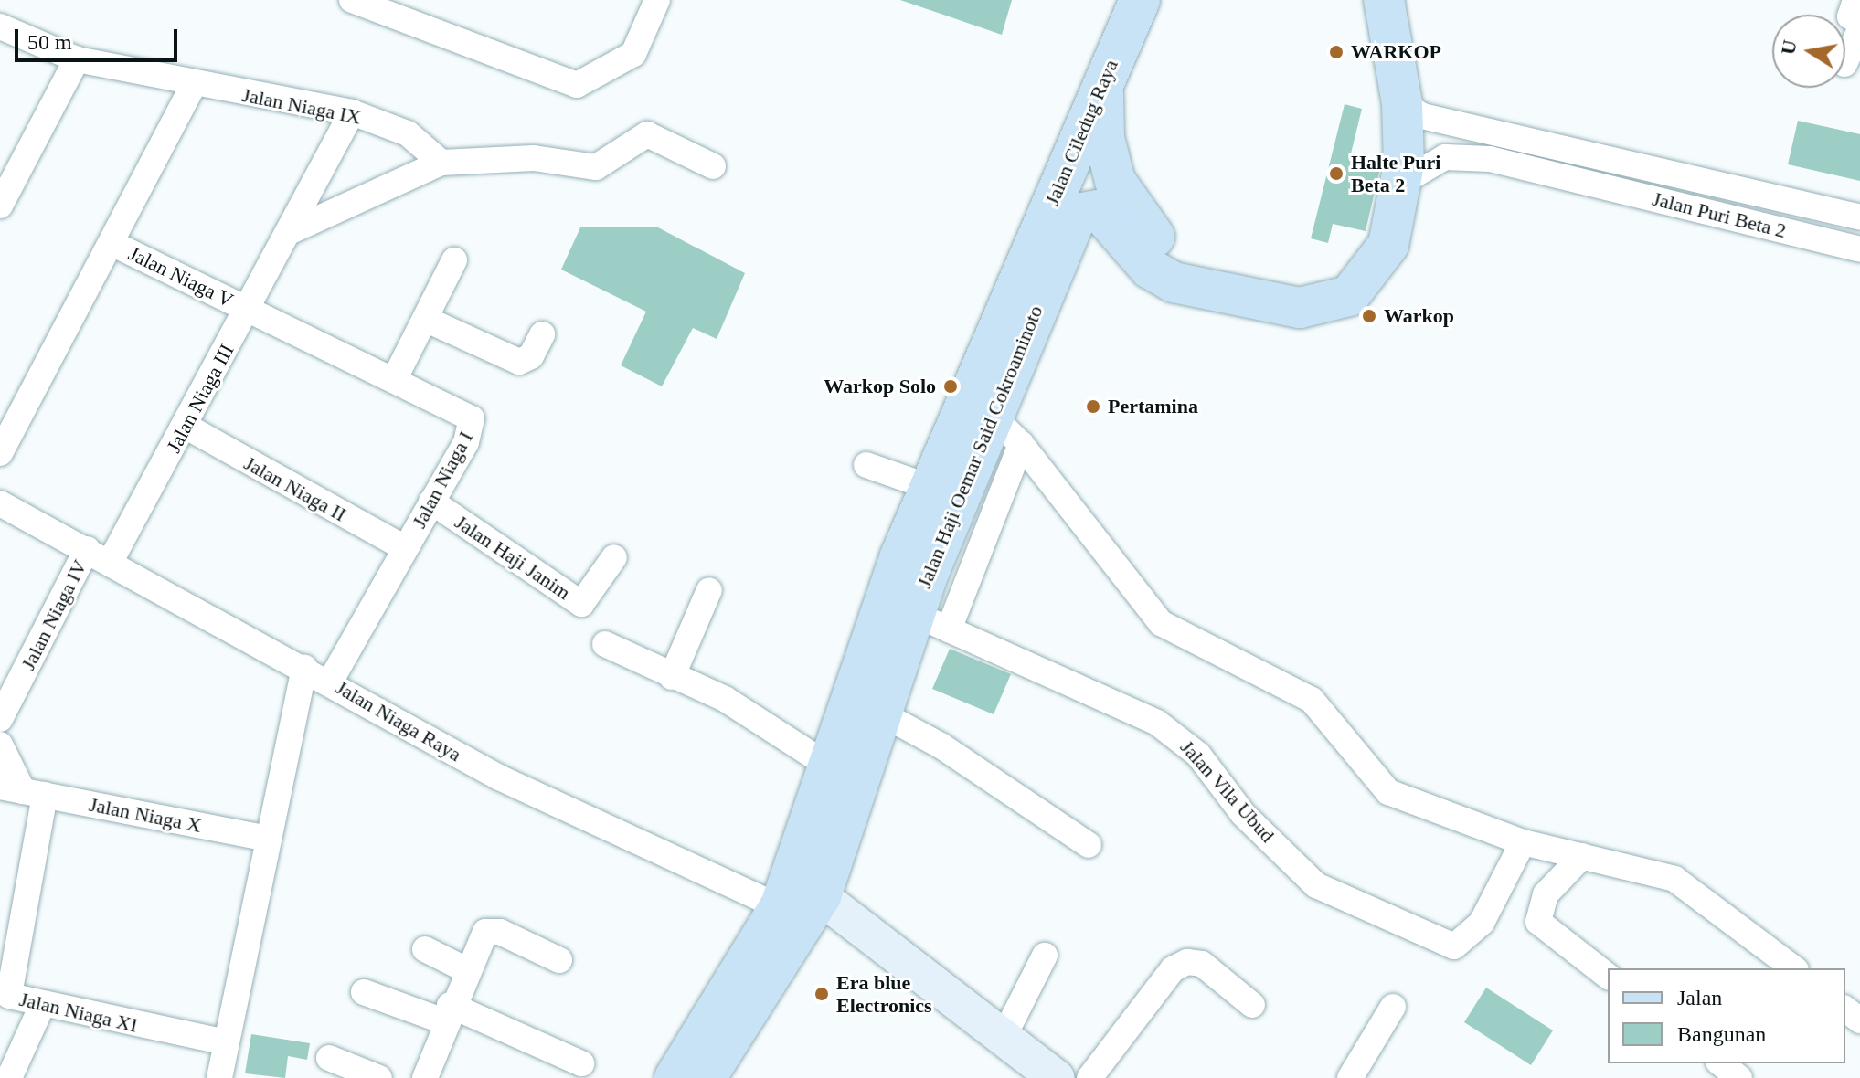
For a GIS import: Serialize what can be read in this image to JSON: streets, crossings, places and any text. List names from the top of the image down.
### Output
{
  "streets": {
    "main road": ["Jalan Ciledug Raya", "Jalan Haji Oemar Said Cokroaminoto"],
    "street": [
      "Jalan Niaga IX",
      "Jalan Puri Beta 2",
      "Jalan Niaga V",
      "Jalan Niaga III",
      "Jalan Niaga I",
      "Jalan Niaga II",
      "Jalan Haji Janim",
      "Jalan Niaga IV",
      "Jalan Niaga Raya",
      "Jalan Vila Ubud",
      "Jalan Niaga X",
      "Jalan Niaga XI"
    ]
  },
  "crossings": [
    ["Jalan Niaga IX", "Jalan Niaga III"],
    ["Jalan Ciledug Raya", "Jalan Haji Oemar Said Cokroaminoto"],
    ["Jalan Niaga V", "Jalan Niaga III"],
    ["Jalan Niaga V", "Jalan Niaga I"],
    ["Jalan Niaga III", "Jalan Niaga I"],
    ["Jalan Niaga III", "Jalan Niaga II"],
    ["Jalan Niaga III", "Jalan Niaga Raya"],
    ["Jalan Haji Oemar Said Cokroaminoto", "Jalan Niaga Raya"],
    ["Jalan Haji Oemar Said Cokroaminoto", "Jalan Vila Ubud"],
    ["Jalan Niaga I", "Jalan Niaga II"],
    ["Jalan Niaga I", "Jalan Haji Janim"],
    ["Jalan Niaga I", "Jalan Niaga Raya"],
    ["Jalan Niaga IV", "Jalan Niaga Raya"],
    ["Jalan Niaga X", "Jalan Niaga XI"]
  ],
  "places": [
    "WARKOP",
    "Halte Puri Beta 2",
    "Warkop",
    "Warkop Solo",
    "Pertamina",
    "Era blue Electronics"
  ],
  "legend": ["Jalan", "Bangunan"],
  "scale_bar": "50 m",
  "north": "left"
}
